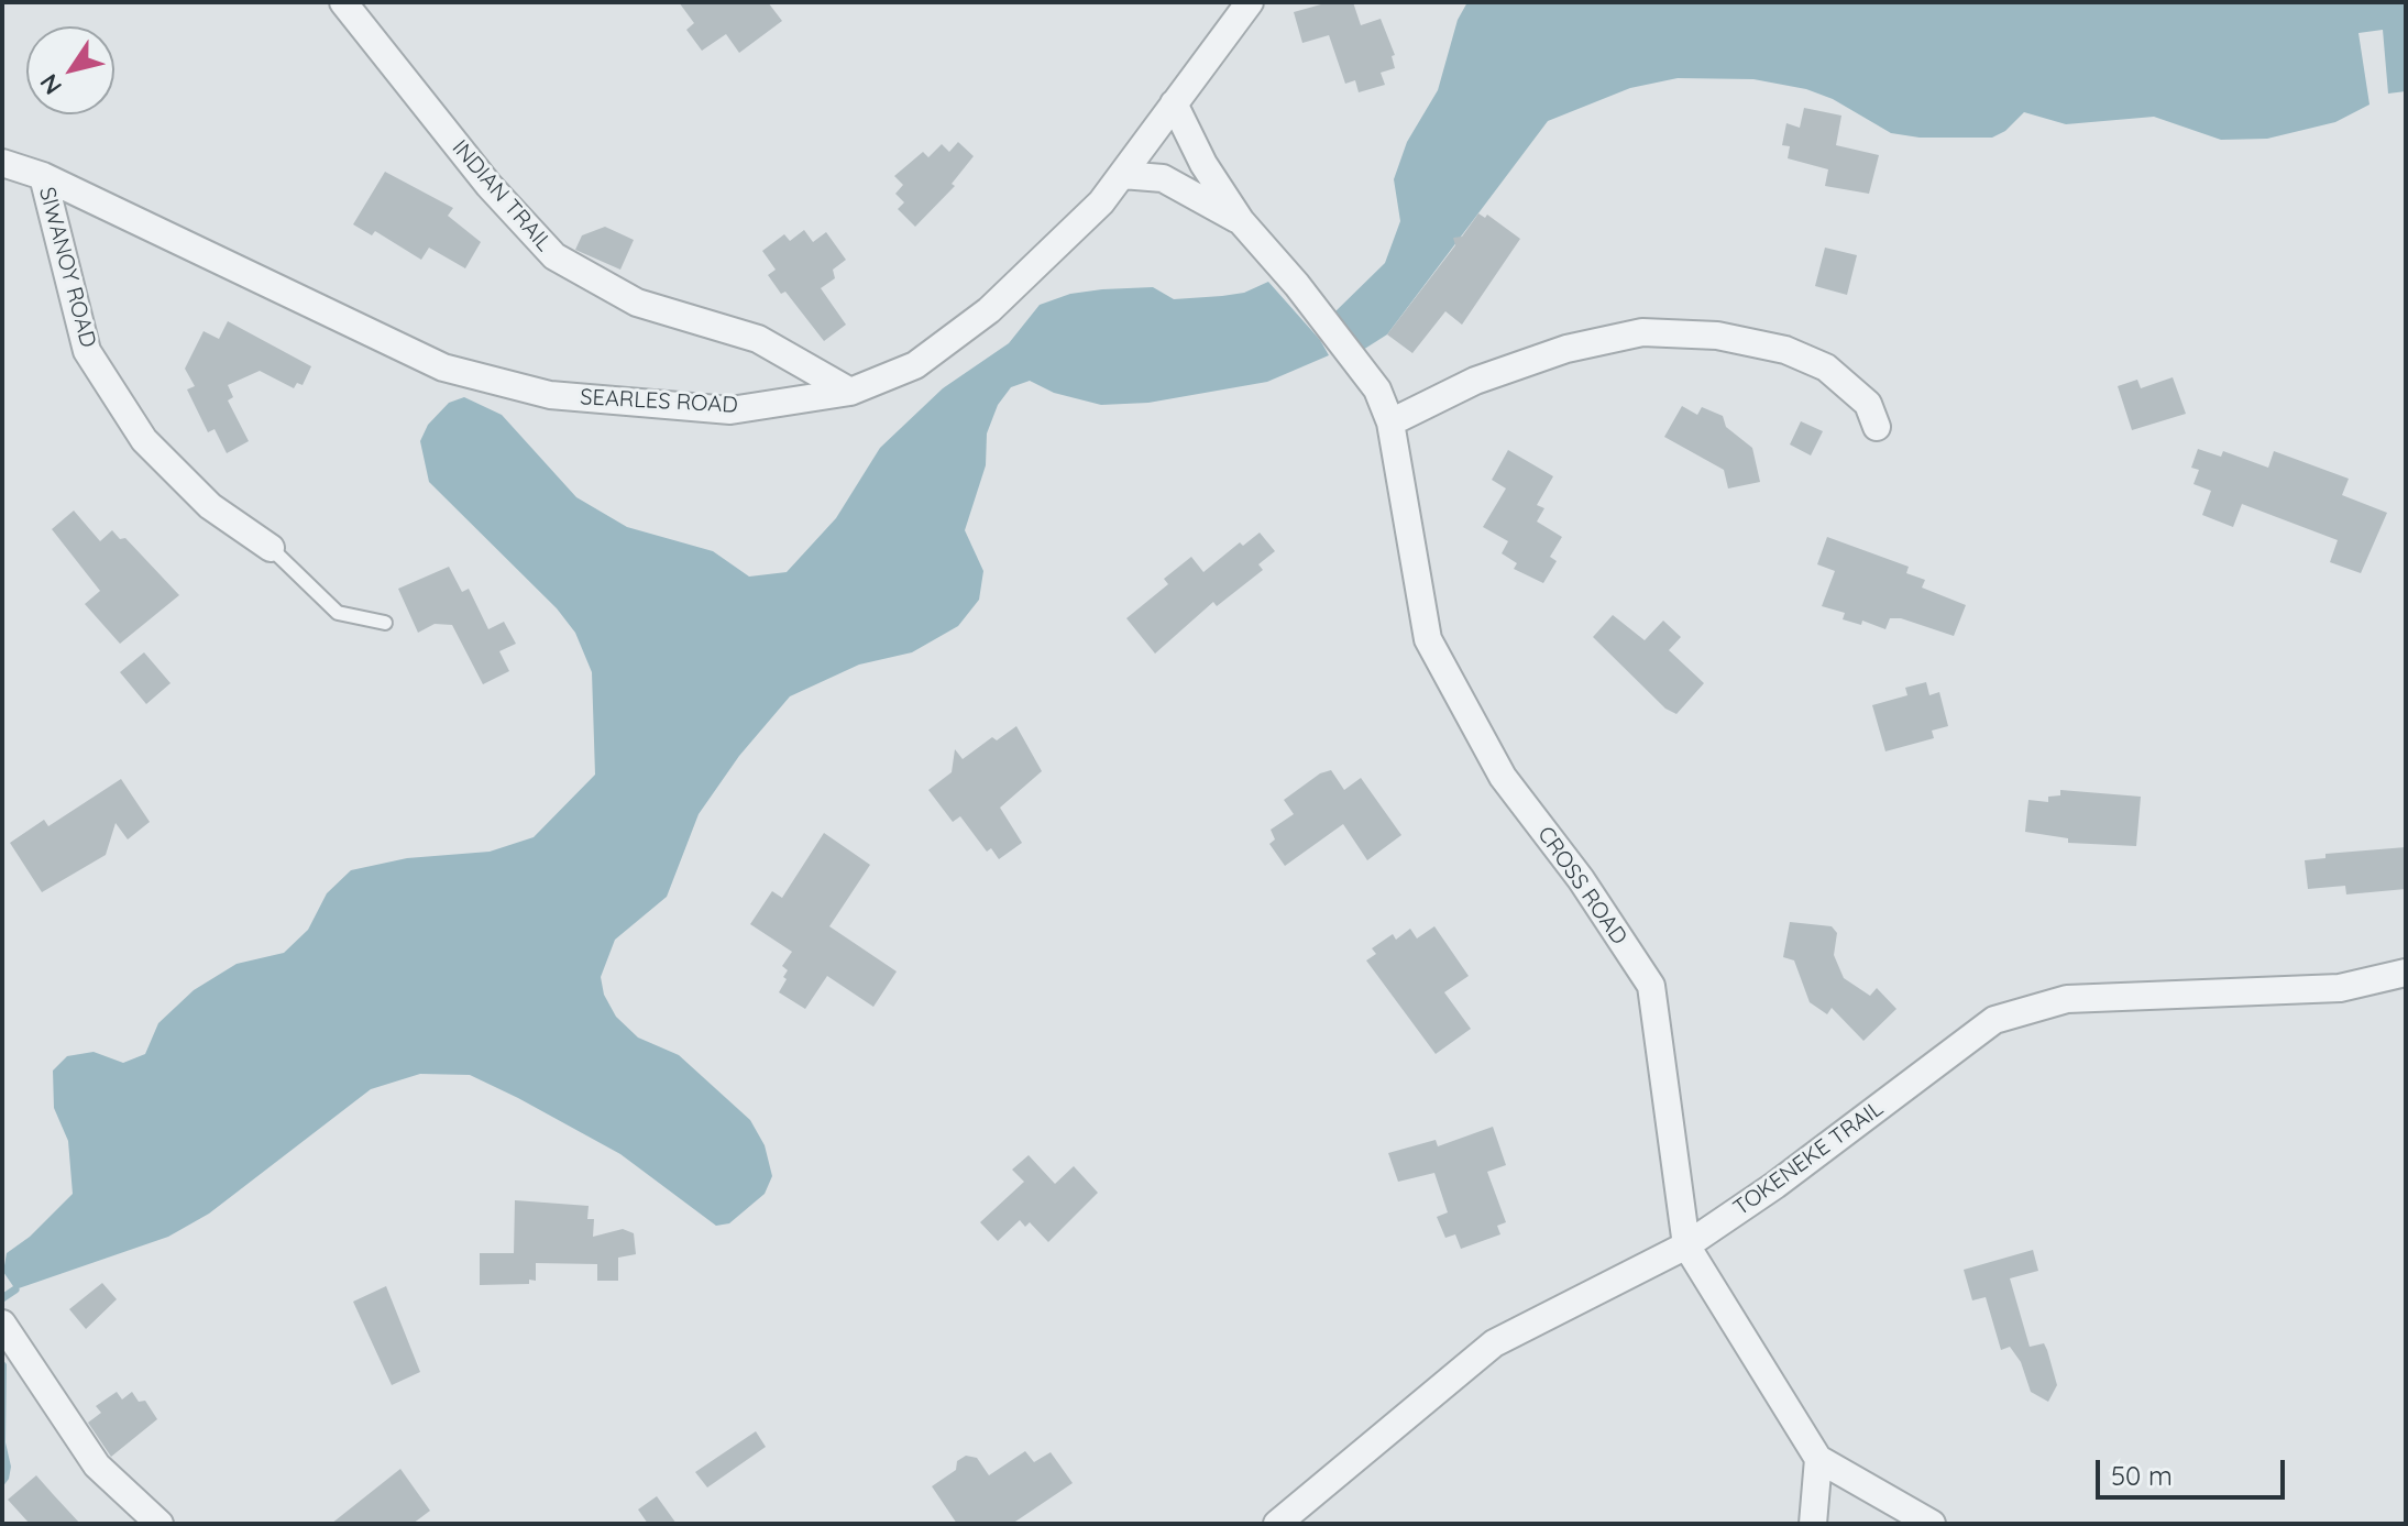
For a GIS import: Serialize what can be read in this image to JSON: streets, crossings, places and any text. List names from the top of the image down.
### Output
{
  "streets": {
    "street": [
      "INDIAN TRAIL",
      "SIWANOY ROAD",
      "SEARLES ROAD",
      "CROSS ROAD",
      "TOKENEKE TRAIL"
    ]
  },
  "crossings": [
    ["INDIAN TRAIL", "SEARLES ROAD"],
    ["SIWANOY ROAD", "SEARLES ROAD"],
    ["SEARLES ROAD", "CROSS ROAD"],
    ["CROSS ROAD", "TOKENEKE TRAIL"]
  ],
  "scale_bar": "50 m",
  "north": "bottom left"
}
